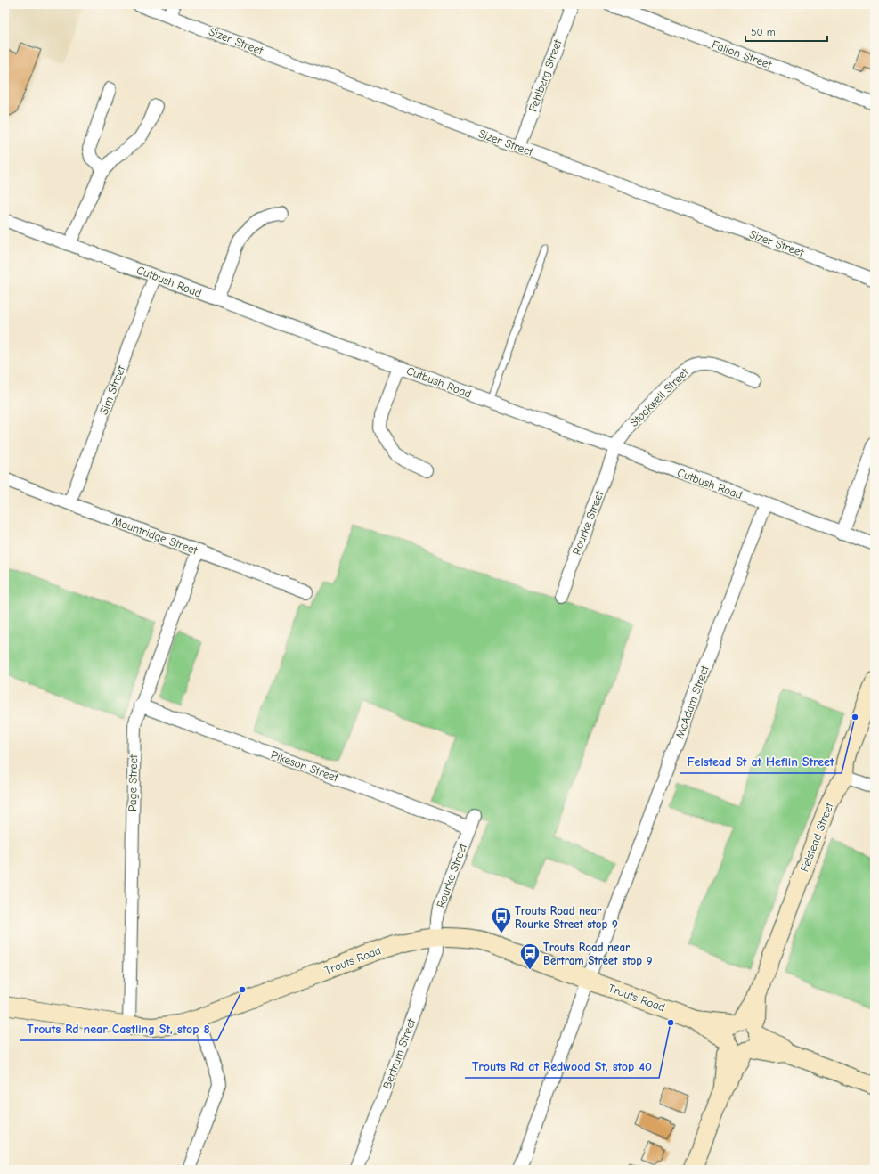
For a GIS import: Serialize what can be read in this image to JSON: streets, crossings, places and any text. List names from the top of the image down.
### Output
{
  "streets": {
    "street": [
      "Sizer Street",
      "Fallon Street",
      "Fehlberg Street",
      "Cutbush Road",
      "Sim Street",
      "Stockwell Street",
      "Rourke Street",
      "Mountridge Street",
      "McAdam Street",
      "Pikeson Street",
      "Page Street",
      "Felstead Street",
      "Trouts Road",
      "Bertram Street"
    ]
  },
  "crossings": [
    ["Sizer Street", "Fehlberg Street"],
    ["Cutbush Road", "Sim Street"],
    ["Cutbush Road", "Stockwell Street"],
    ["Cutbush Road", "Rourke Street"],
    ["Cutbush Road", "McAdam Street"],
    ["Sim Street", "Mountridge Street"],
    ["Stockwell Street", "Rourke Street"],
    ["Rourke Street", "Pikeson Street"],
    ["Rourke Street", "Trouts Road"],
    ["Rourke Street", "Bertram Street"],
    ["Mountridge Street", "Page Street"],
    ["McAdam Street", "Trouts Road"],
    ["Pikeson Street", "Page Street"],
    ["Page Street", "Trouts Road"],
    ["Felstead Street", "Trouts Road"],
    ["Trouts Road", "Bertram Street"]
  ],
  "places": {
    "other": ["Felstead St at Heflin Street", "Trouts Rd near Castling St, stop 8", "Trouts Rd at Redwood St, stop 40"],
    "bus stop": ["Trouts Road near Rourke Street stop 9", "Trouts Road near Bertram Street stop 9"]
  },
  "scale_bar": "50 m"
}
